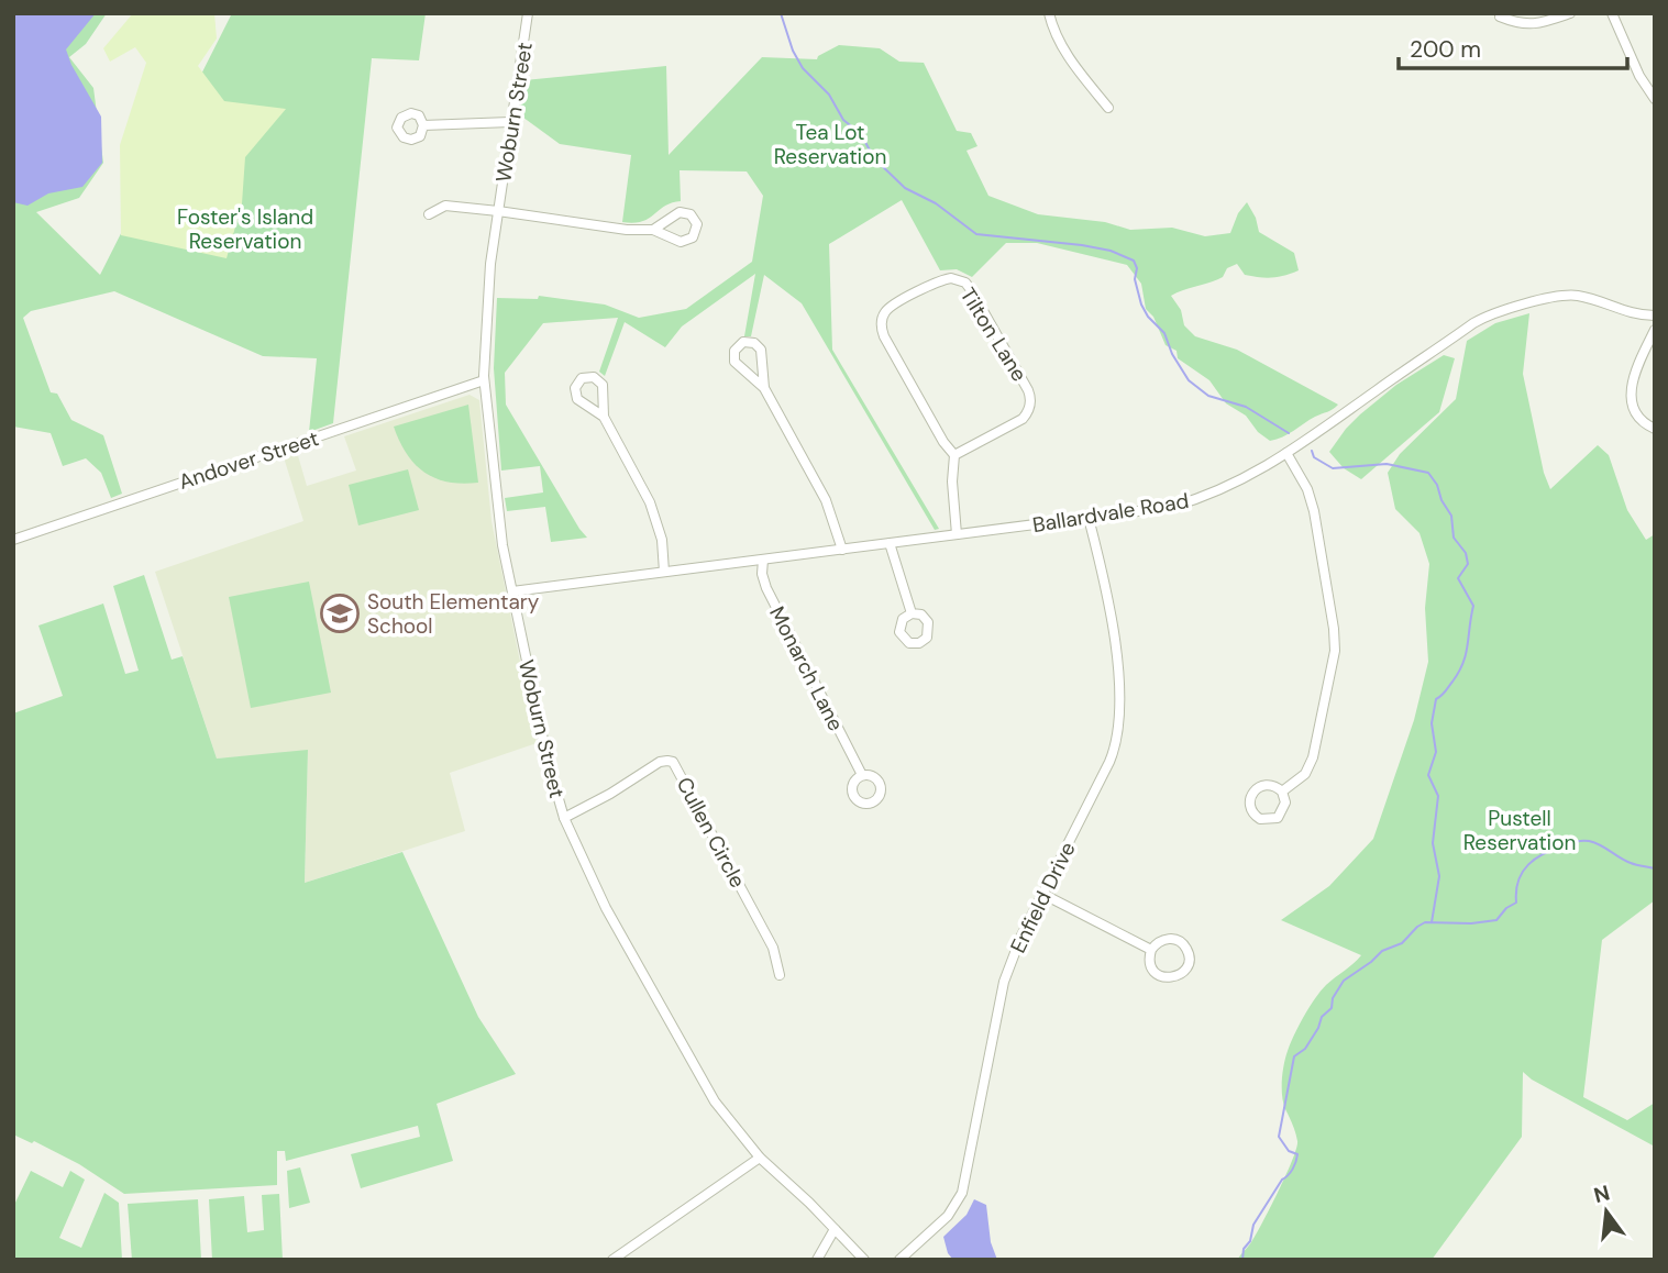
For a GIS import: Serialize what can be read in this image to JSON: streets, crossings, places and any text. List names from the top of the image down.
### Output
{
  "streets": {
    "street": [
      "Woburn Street",
      "Tilton Lane",
      "Andover Street",
      "Ballardvale Road",
      "Monarch Lane",
      "Cullen Circle",
      "Enfield Drive"
    ]
  },
  "crossings": [
    ["Woburn Street", "Andover Street"],
    ["Woburn Street", "Ballardvale Road"],
    ["Woburn Street", "Cullen Circle"],
    ["Ballardvale Road", "Monarch Lane"],
    ["Ballardvale Road", "Enfield Drive"]
  ],
  "parks": ["Tea Lot Reservation", "Foster's Island Reservation", "Pustell Reservation"],
  "places": {
    "school or university": ["South Elementary School"]
  },
  "scale_bar": "200 m",
  "north": "top"
}
